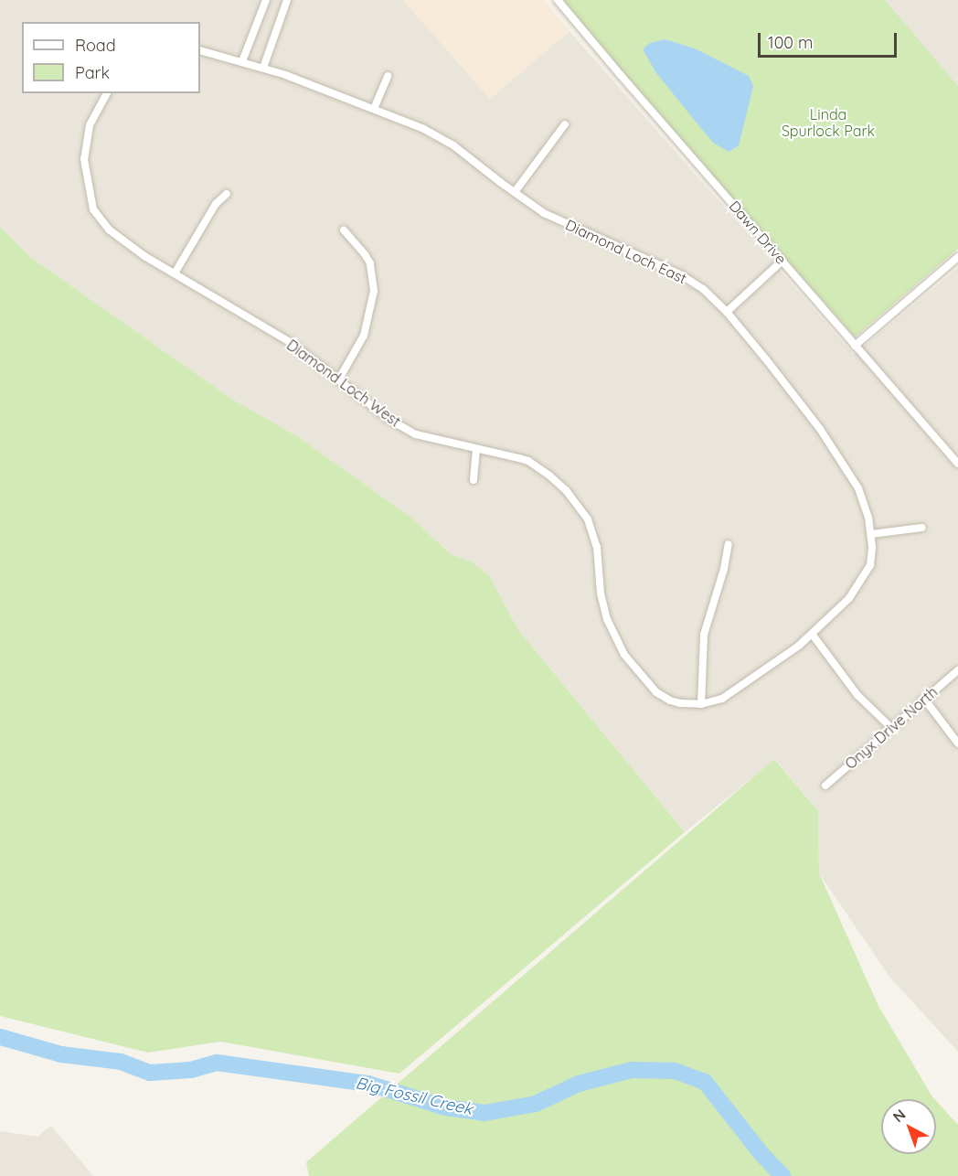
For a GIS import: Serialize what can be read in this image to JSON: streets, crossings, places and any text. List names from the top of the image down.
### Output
{
  "streets": {
    "street": [
      "Dawn Drive",
      "Diamond Loch East",
      "Diamond Loch West",
      "Onyx Drive North"
    ]
  },
  "crossings": [
    ["Diamond Loch East", "Diamond Loch West"]
  ],
  "water": ["Big Fossil Creek"],
  "parks": ["Linda Spurlock Park"],
  "legend": ["Road", "Park"],
  "scale_bar": "100 m",
  "north": "top left"
}
